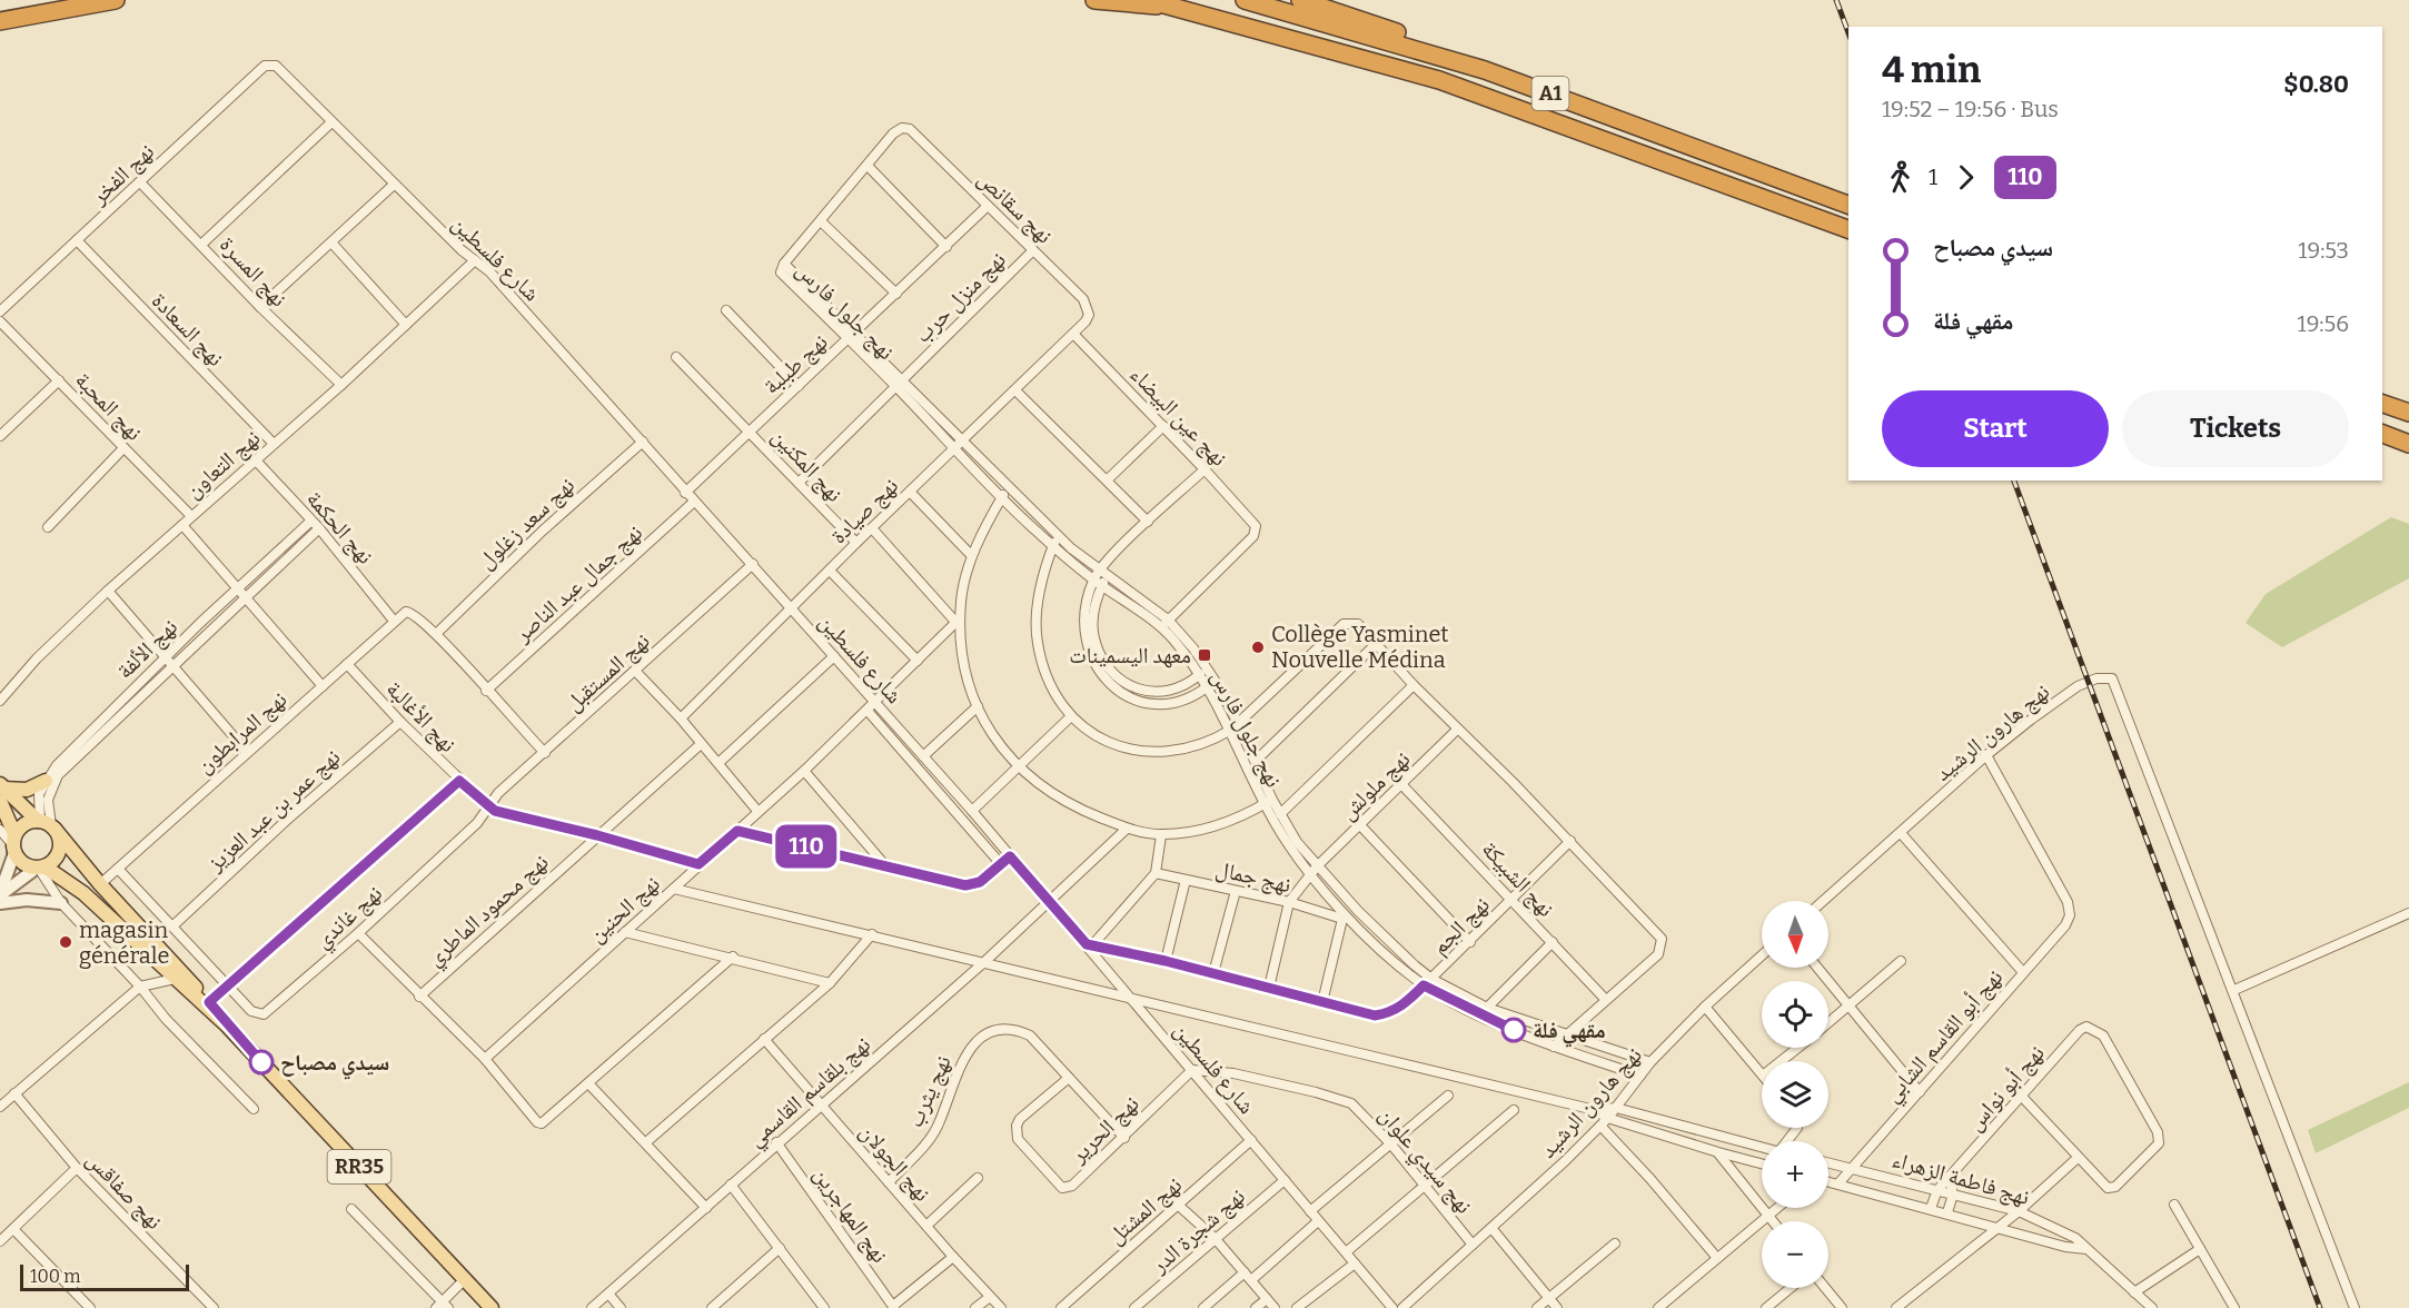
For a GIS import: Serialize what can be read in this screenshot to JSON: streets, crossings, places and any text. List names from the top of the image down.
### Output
{
  "streets": {
    "highway": ["A1"],
    "main road": ["RR35"],
    "street": [
      "نهج الفخر",
      "نهج سقانص",
      "شارع فلسطين",
      "نهج المسرة",
      "نهج منزل حرب",
      "نهج جلول فارس",
      "نهج السعادة",
      "نهج طبلبة",
      "نهج المحبة",
      "نهج عين البيضاء",
      "نهج التعاون",
      "نهج المكنين",
      "نهج صيادة",
      "نهج سعد زغلول",
      "نهج الحكمة",
      "نهج جمال عبد الناصر",
      "نهج الألفة",
      "نهج المستقبل",
      "نهج الأغالبة",
      "نهج المرابطون",
      "نهج هارون الرشيد",
      "نهج ملولش",
      "نهج عمر بن عبد العزيز",
      "نهج جمال",
      "نهج الشبيكة",
      "نهج الحنين",
      "نهج محمود الماطري",
      "نهج غاندي",
      "نهج الجم",
      "نهج أبو القاسم الشابي",
      "نهج أبو نواس",
      "نهج بلقاسم القاسمي",
      "نهج يثرب",
      "نهج الحرير",
      "نهج سيدي علوان",
      "نهج الجولان",
      "نهج فاطمة الزهراء",
      "نهج صفاقس",
      "نهج المشتل",
      "نهج المهاجرين",
      "نهج شجرة الدر"
    ]
  },
  "crossings": [
    ["نهج الفخر", "شارع فلسطين"],
    ["نهج الفخر", "نهج المسرة"],
    ["نهج الفخر", "نهج السعادة"],
    ["نهج سقانص", "نهج منزل حرب"],
    ["نهج سقانص", "نهج طبلبة"],
    ["نهج سقانص", "نهج صيادة"],
    ["شارع فلسطين", "نهج طبلبة"],
    ["شارع فلسطين", "نهج التعاون"],
    ["شارع فلسطين", "نهج صيادة"],
    ["شارع فلسطين", "نهج سعد زغلول"],
    ["شارع فلسطين", "نهج جمال عبد الناصر"],
    ["شارع فلسطين", "نهج المستقبل"],
    ["شارع فلسطين", "نهج الحنين"],
    ["شارع فلسطين", "نهج الجم"],
    ["شارع فلسطين", "نهج بلقاسم القاسمي"],
    ["شارع فلسطين", "نهج الحرير"],
    ["شارع فلسطين", "نهج سيدي علوان"],
    ["شارع فلسطين", "نهج المشتل"],
    ["شارع فلسطين", "نهج شجرة الدر"],
    ["نهج المسرة", "نهج التعاون"],
    ["نهج منزل حرب", "نهج جلول فارس"],
    ["نهج منزل حرب", "نهج المكنين"],
    ["نهج جلول فارس", "نهج طبلبة"],
    ["نهج جلول فارس", "نهج عين البيضاء"],
    ["نهج جلول فارس", "نهج صيادة"],
    ["نهج جلول فارس", "نهج هارون الرشيد"],
    ["نهج جلول فارس", "نهج ملولش"],
    ["نهج جلول فارس", "نهج جمال"],
    ["نهج جلول فارس", "نهج الجم"],
    ["نهج السعادة", "نهج التعاون"],
    ["نهج طبلبة", "نهج المكنين"],
    ["نهج المحبة", "نهج التعاون"],
    ["نهج عين البيضاء", "نهج صيادة"],
    ["نهج التعاون", "نهج الحكمة"],
    ["نهج المكنين", "نهج صيادة"],
    ["نهج سعد زغلول", "نهج المرابطون"],
    ["نهج الحكمة", "نهج الألفة"],
    ["نهج الحكمة", "نهج المرابطون"],
    ["نهج الألفة", "RR35"],
    ["نهج المستقبل", "نهج الأغالبة"],
    ["نهج المستقبل", "نهج غاندي"],
    ["نهج الأغالبة", "نهج المرابطون"],
    ["نهج الأغالبة", "نهج عمر بن عبد العزيز"],
    ["نهج الأغالبة", "نهج الحنين"],
    ["نهج الأغالبة", "نهج محمود الماطري"],
    ["نهج الأغالبة", "نهج غاندي"],
    ["نهج المرابطون", "RR35"],
    ["نهج هارون الرشيد", "نهج أبو القاسم الشابي"],
    ["نهج هارون الرشيد", "نهج سيدي علوان"],
    ["نهج ملولش", "نهج جمال"],
    ["نهج ملولش", "نهج الشبيكة"],
    ["نهج الشبيكة", "نهج الجم"],
    ["نهج أبو القاسم الشابي", "نهج فاطمة الزهراء"],
    ["نهج أبو نواس", "نهج فاطمة الزهراء"],
    ["نهج بلقاسم القاسمي", "نهج الجولان"],
    ["نهج بلقاسم القاسمي", "نهج المهاجرين"],
    ["نهج يثرب", "نهج الحرير"],
    ["نهج يثرب", "نهج الجولان"],
    ["نهج الحرير", "نهج سيدي علوان"]
  ],
  "places": {
    "other": [
      "Collège Yasminet Nouvelle Médina",
      "magasin générale",
      "مقهي فلة",
      "سيدي مصباح"
    ],
    "transit": ["معهد اليسمينات"]
  },
  "lines": ["bus line 110"],
  "scale_bar": "100 m",
  "north": "bottom",
  "page": {
    "on_map": "110",
    "heading": ["4 min", "19:52 – 19:56 · Bus", "$0.80"],
    "legs": ["1", "110"],
    "list": [
      {
        "name": "سيدي مصباح",
        "value": "19:53"
      },
      {
        "name": "مقهي فلة",
        "value": "19:56"
      }
    ],
    "buttons": ["Start", "Tickets"],
    "map_buttons": ["+", "−"],
    "scale": "100 m"
  }
}
